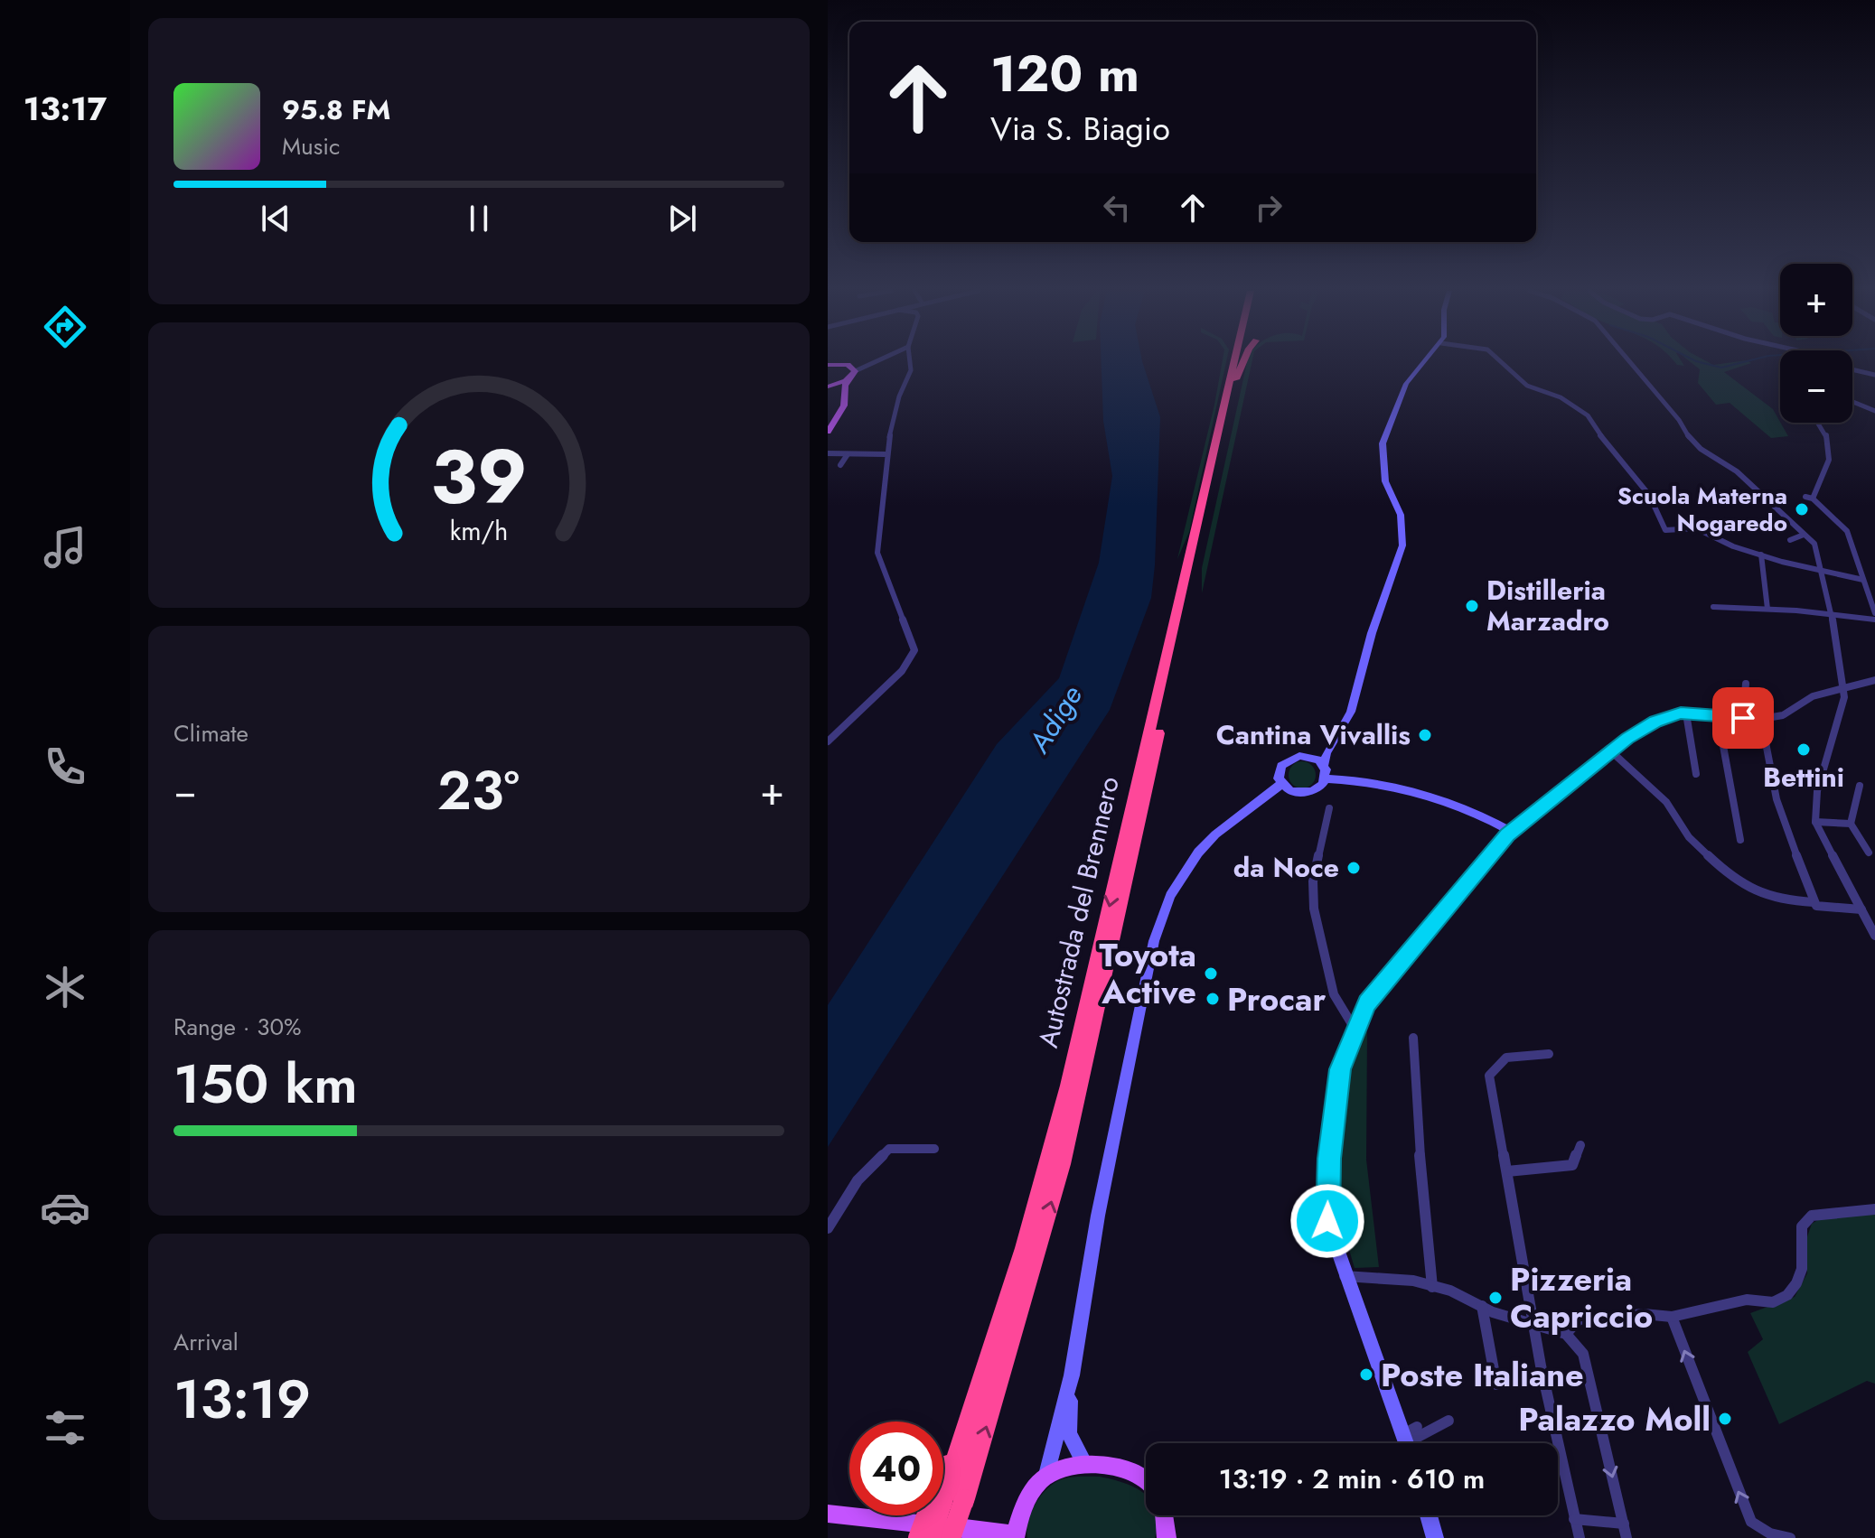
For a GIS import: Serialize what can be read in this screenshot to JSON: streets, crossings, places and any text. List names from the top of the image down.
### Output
{
  "streets": {
    "highway": ["Autostrada del Brennero"]
  },
  "water": ["Adige"],
  "places": [
    "Scuola Materna Nogaredo",
    "Distilleria Marzadro",
    "Cantina Vivallis",
    "Bettini",
    "da Noce",
    "Toyota Active",
    "Procar",
    "Pizzeria Capriccio",
    "Poste Italiane",
    "Palazzo Moll"
  ],
  "page": {
    "tabs": "13:17",
    "turn": ["120 m", "Via S. Biagio"],
    "song": ["95.8 FM", "Music"],
    "map_buttons": ["+", "−"],
    "tile": [
      "Climate",
      ["Range · 30%", "150 km"],
      ["Arrival", "13:19"]
    ],
    "heat": ["−", "23°", "+"],
    "limit": "40",
    "trip": "13:19 · 2 min · 610 m",
    "gauge": ["39", "km/h"]
  }
}
